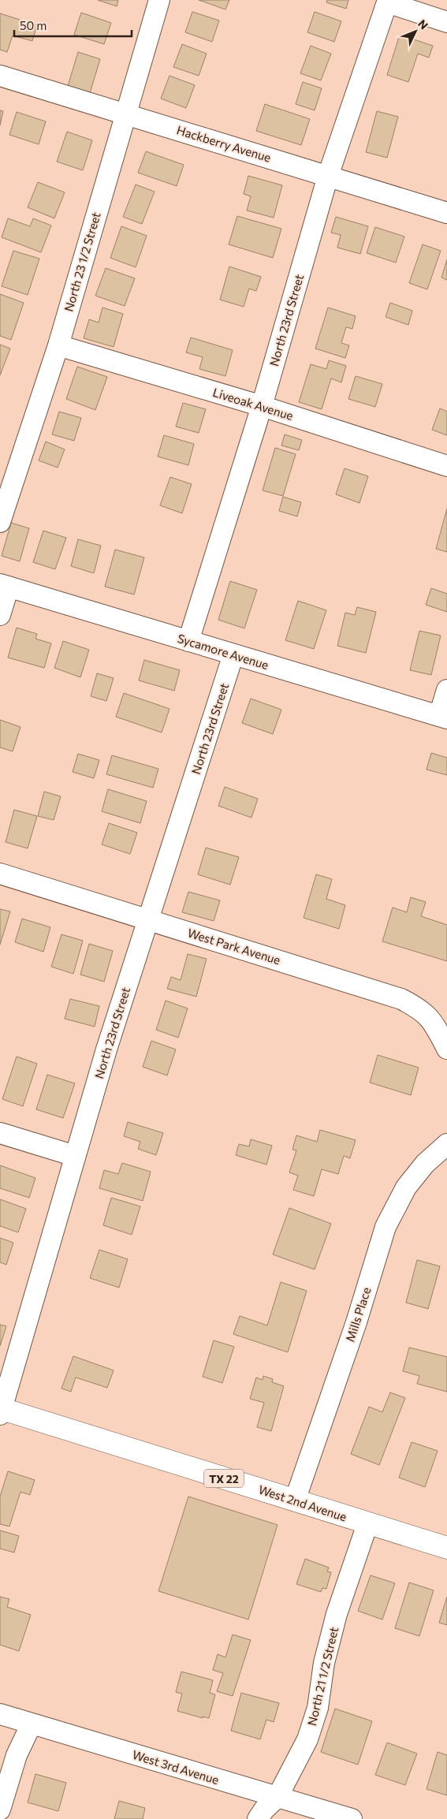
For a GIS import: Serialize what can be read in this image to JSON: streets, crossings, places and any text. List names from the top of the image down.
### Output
{
  "streets": {
    "main road": ["TX 22", "West 2nd Avenue"],
    "street": [
      "Hackberry Avenue",
      "North 23 1/2 Street",
      "North 23rd Street",
      "Liveoak Avenue",
      "Sycamore Avenue",
      "West Park Avenue",
      "Mills Place",
      "North 21 1/2 Street",
      "West 3rd Avenue"
    ]
  },
  "crossings": [
    ["Hackberry Avenue", "North 23 1/2 Street"],
    ["Hackberry Avenue", "North 23rd Street"],
    ["North 23 1/2 Street", "Liveoak Avenue"],
    ["North 23rd Street", "Liveoak Avenue"],
    ["North 23rd Street", "Sycamore Avenue"],
    ["North 23rd Street", "West Park Avenue"],
    ["North 23rd Street", "West 2nd Avenue"],
    ["Mills Place", "West 2nd Avenue"],
    ["West 2nd Avenue", "North 21 1/2 Street"],
    ["North 21 1/2 Street", "West 3rd Avenue"]
  ],
  "scale_bar": "50 m",
  "north": "top right"
}
